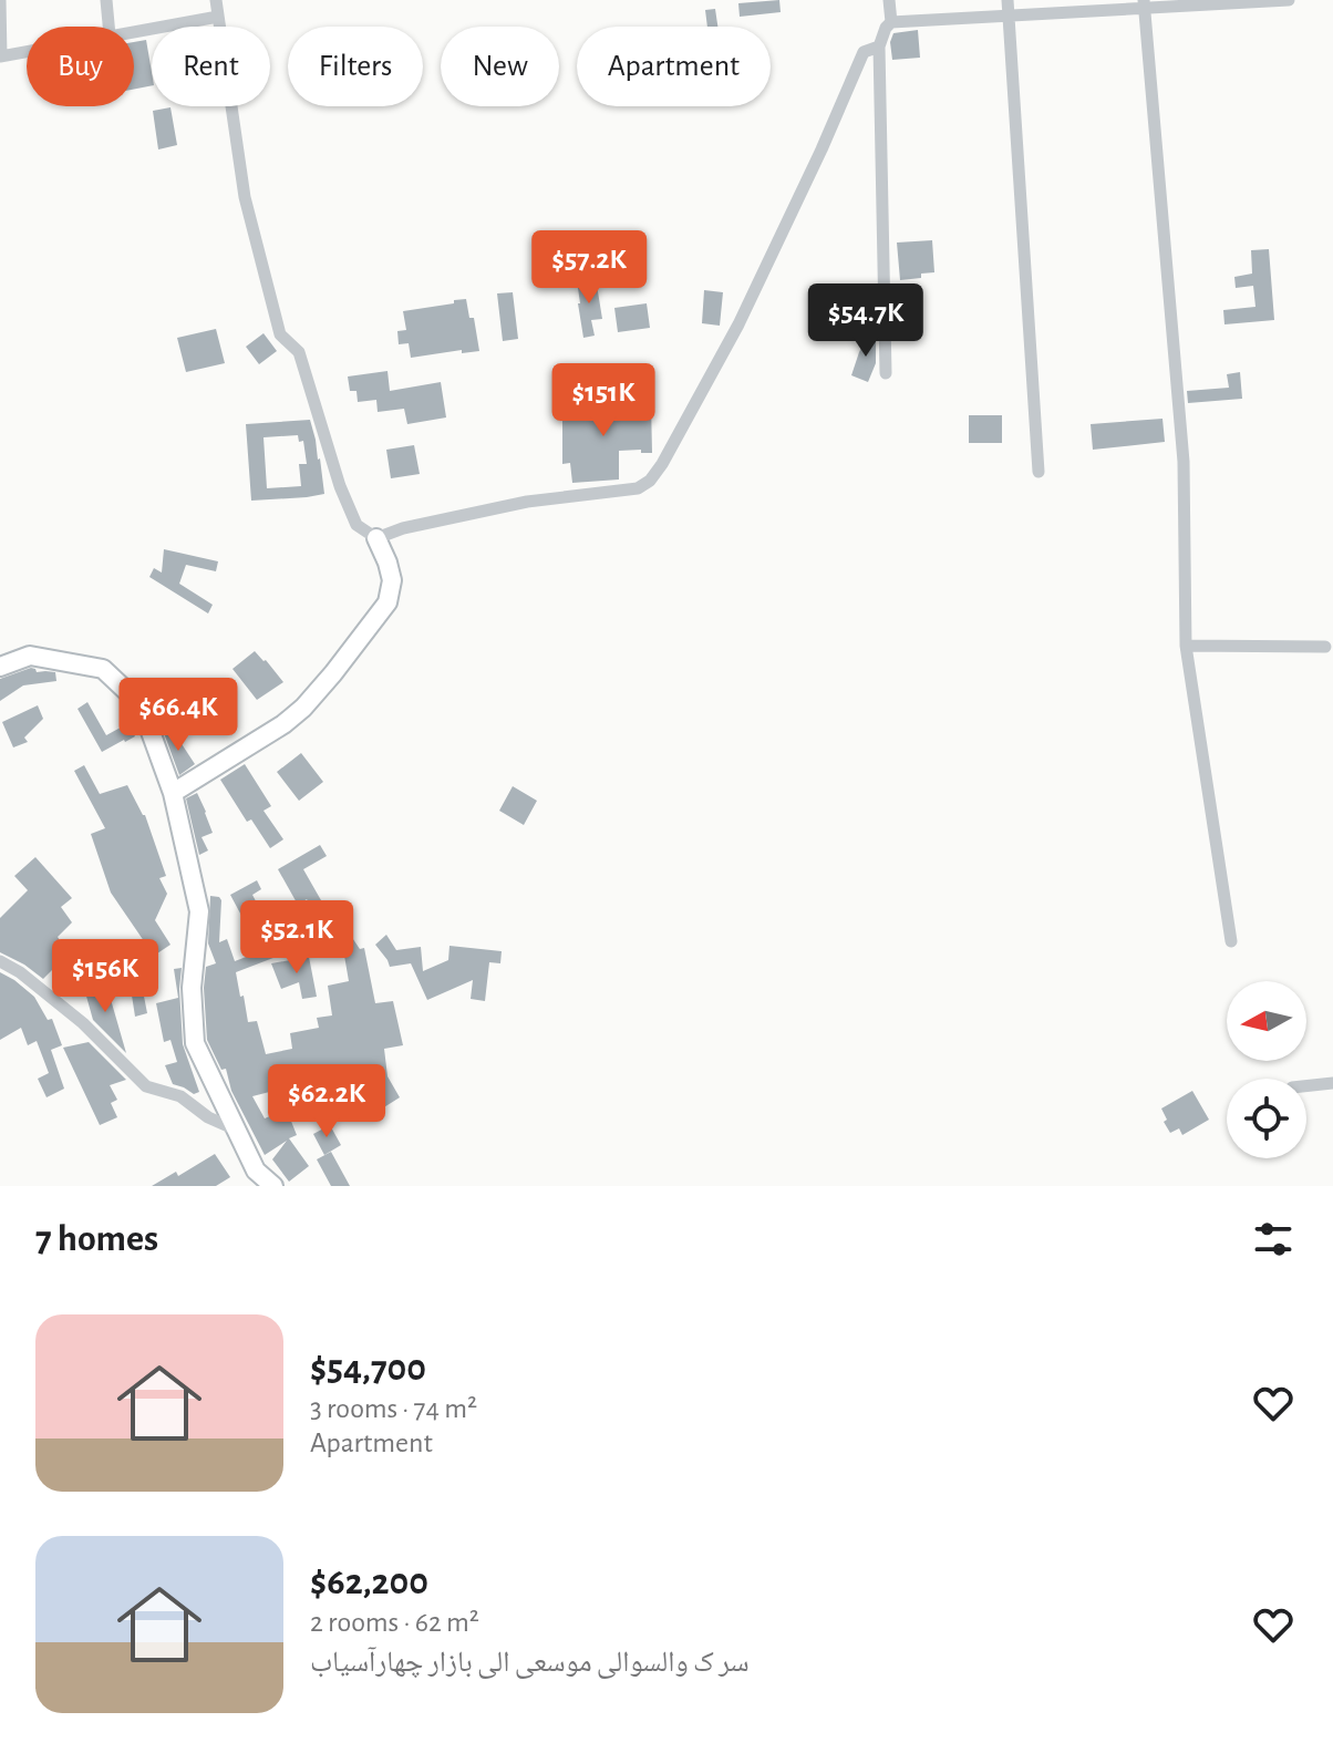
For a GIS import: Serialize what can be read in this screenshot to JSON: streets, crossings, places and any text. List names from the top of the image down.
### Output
{
  "north": "left",
  "page": {
    "chip": [
      "Buy",
      "Rent",
      "Filters",
      "New",
      "Apartment"
    ],
    "price": [
      "$57.2K",
      "$54.7K",
      "$151K",
      "$66.4K",
      "$52.1K",
      "$156K",
      "$62.2K"
    ],
    "heading": "7 homes",
    "list": [
      {
        "name": "$54,700",
        "note": "3 rooms · 74 m² · Apartment"
      },
      {
        "name": "$62,200",
        "note": "2 rooms · 62 m² · سر ک والسوالی موسعی الی بازار چهارآسیاب"
      }
    ]
  }
}
